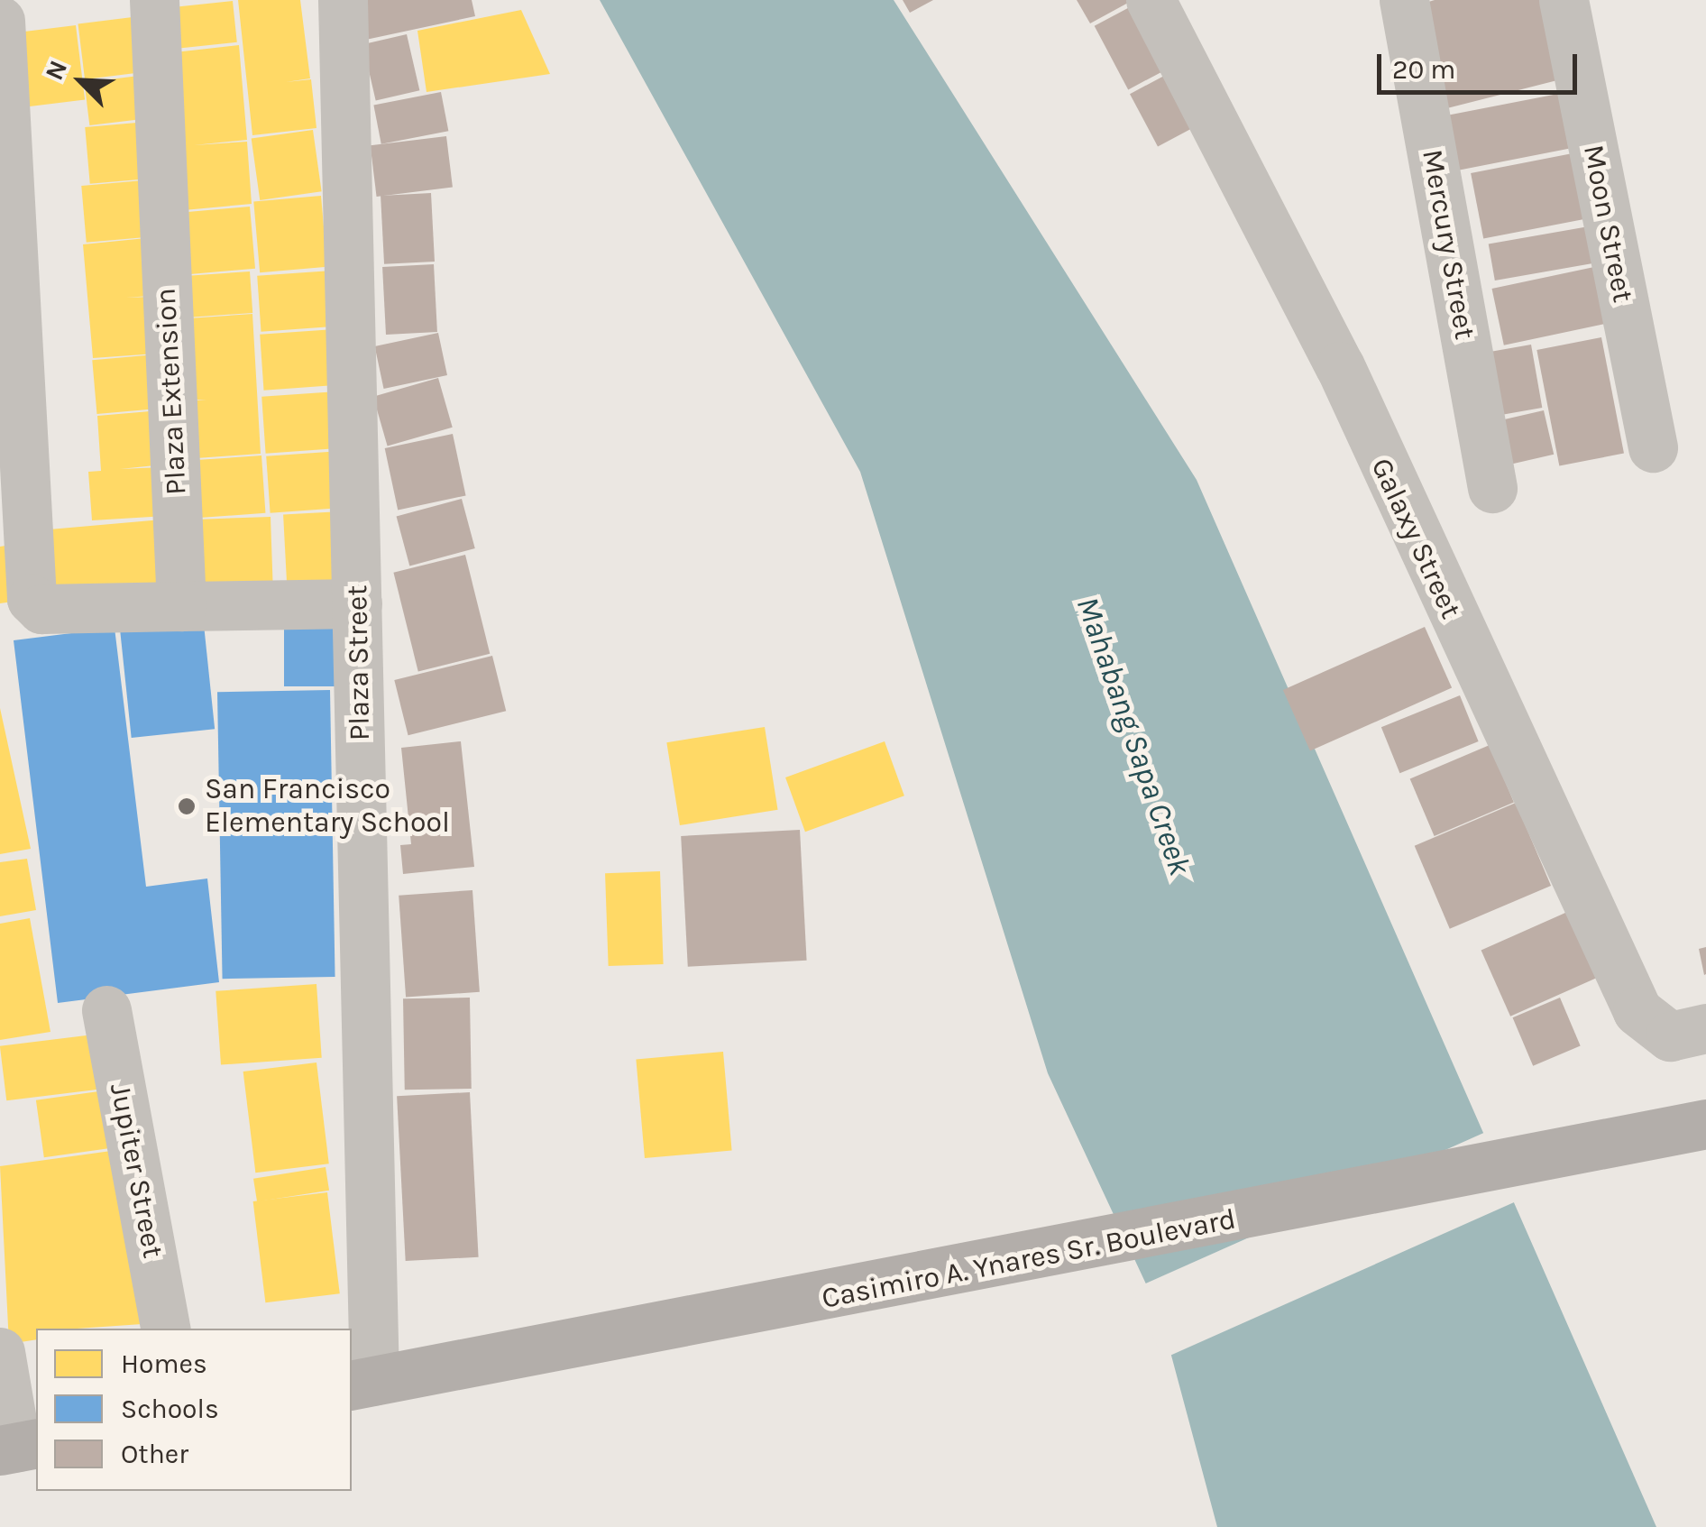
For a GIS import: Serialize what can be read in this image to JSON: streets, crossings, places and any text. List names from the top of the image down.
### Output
{
  "streets": {
    "main road": ["Casimiro A. Ynares Sr. Boulevard"],
    "street": [
      "Moon Street",
      "Mercury Street",
      "Plaza Extension",
      "Galaxy Street",
      "Plaza Street",
      "Jupiter Street"
    ]
  },
  "crossings": [
    ["Plaza Street", "Casimiro A. Ynares Sr. Boulevard"]
  ],
  "water": ["Mahabang Sapa Creek"],
  "places": ["San Francisco Elementary School"],
  "legend": ["Homes", "Schools", "Other"],
  "scale_bar": "20 m",
  "north": "top left"
}
